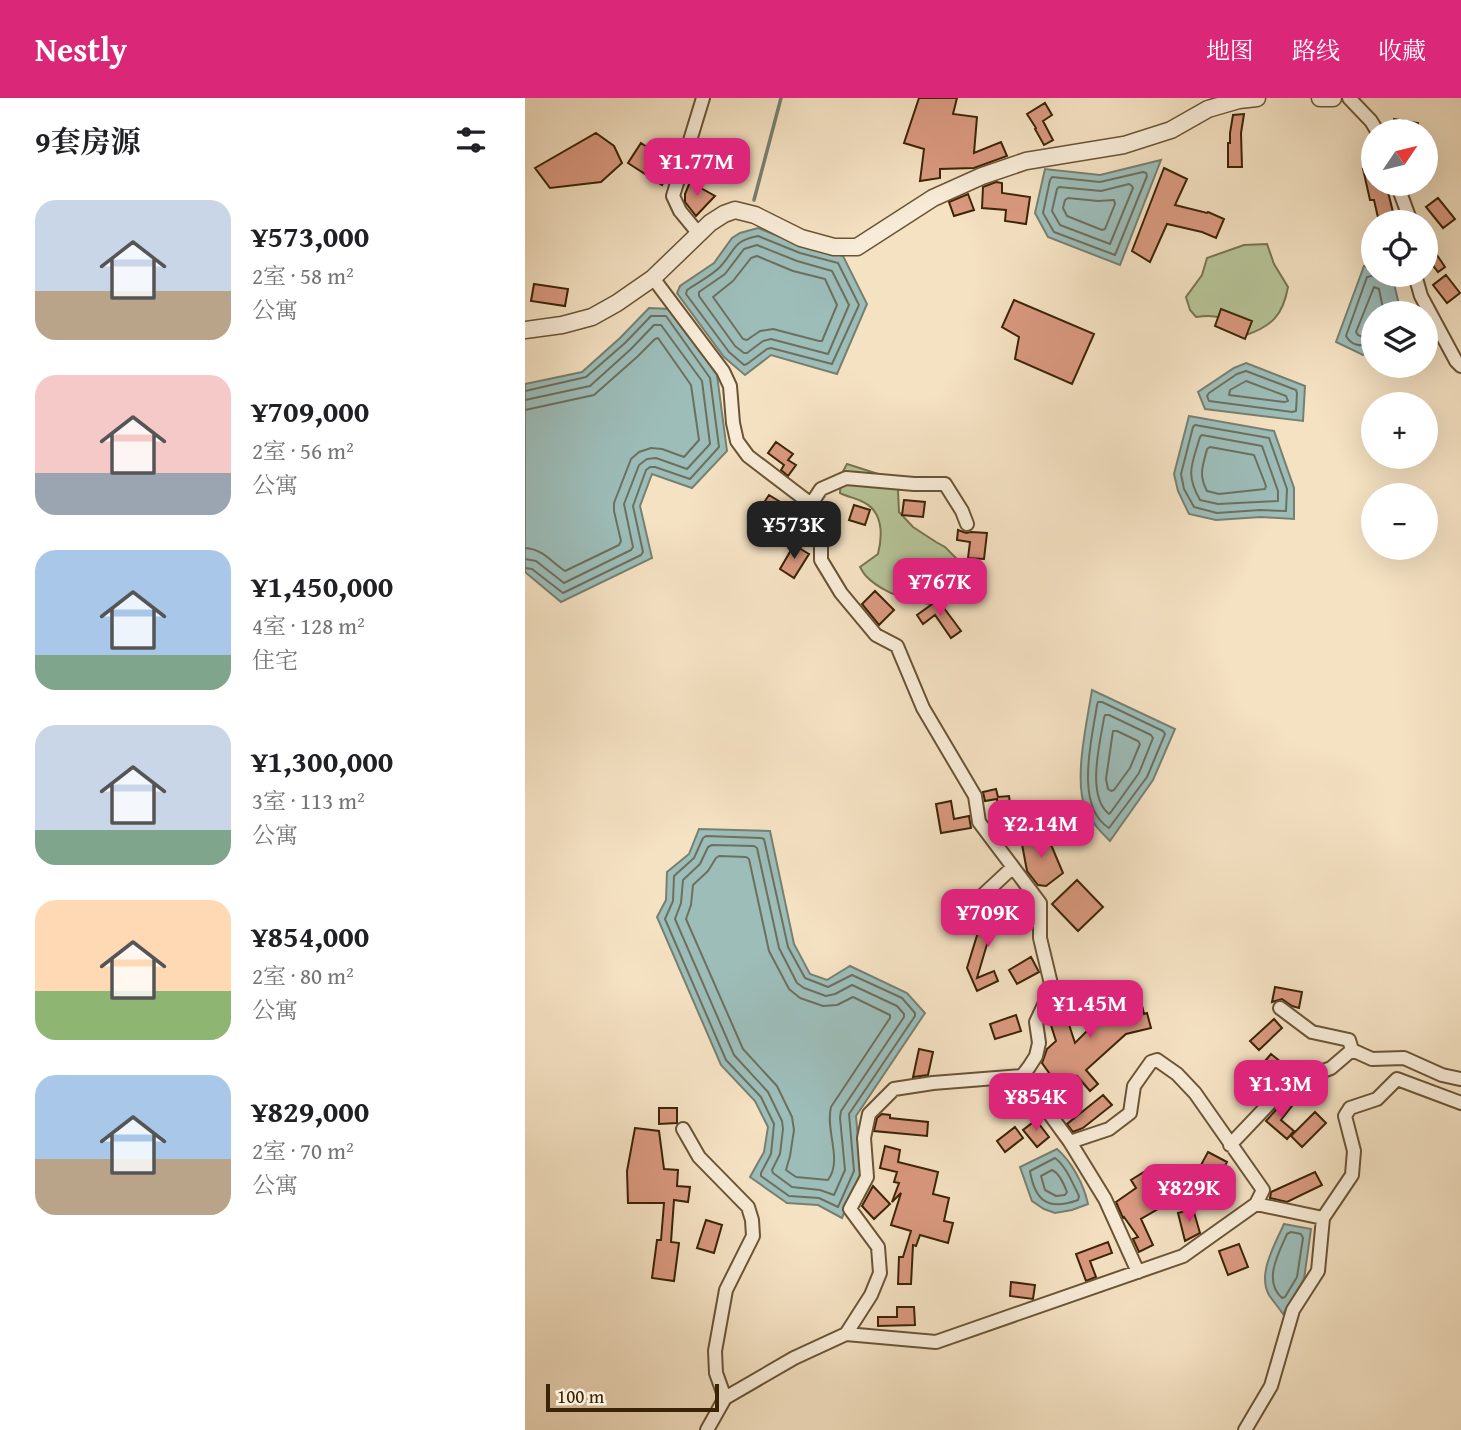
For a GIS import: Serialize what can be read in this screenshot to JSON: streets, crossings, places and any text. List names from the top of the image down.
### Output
{
  "scale_bar": "100 m",
  "north": "top right",
  "page": {
    "header": "Nestly",
    "nav": ["地图", "路线", "收藏"],
    "heading": "9套房源",
    "map_buttons": ["+", "−"],
    "price": [
      "¥1.77M",
      "¥573K",
      "¥767K",
      "¥2.14M",
      "¥709K",
      "¥1.45M",
      "¥1.3M",
      "¥854K",
      "¥829K"
    ],
    "list": [
      {
        "name": "¥573,000",
        "note": "2室 · 58 m² · 公寓"
      },
      {
        "name": "¥709,000",
        "note": "2室 · 56 m² · 公寓"
      },
      {
        "name": "¥1,450,000",
        "note": "4室 · 128 m² · 住宅"
      },
      {
        "name": "¥1,300,000",
        "note": "3室 · 113 m² · 公寓"
      },
      {
        "name": "¥854,000",
        "note": "2室 · 80 m² · 公寓"
      },
      {
        "name": "¥829,000",
        "note": "2室 · 70 m² · 公寓"
      }
    ],
    "scale": "100 m"
  }
}
